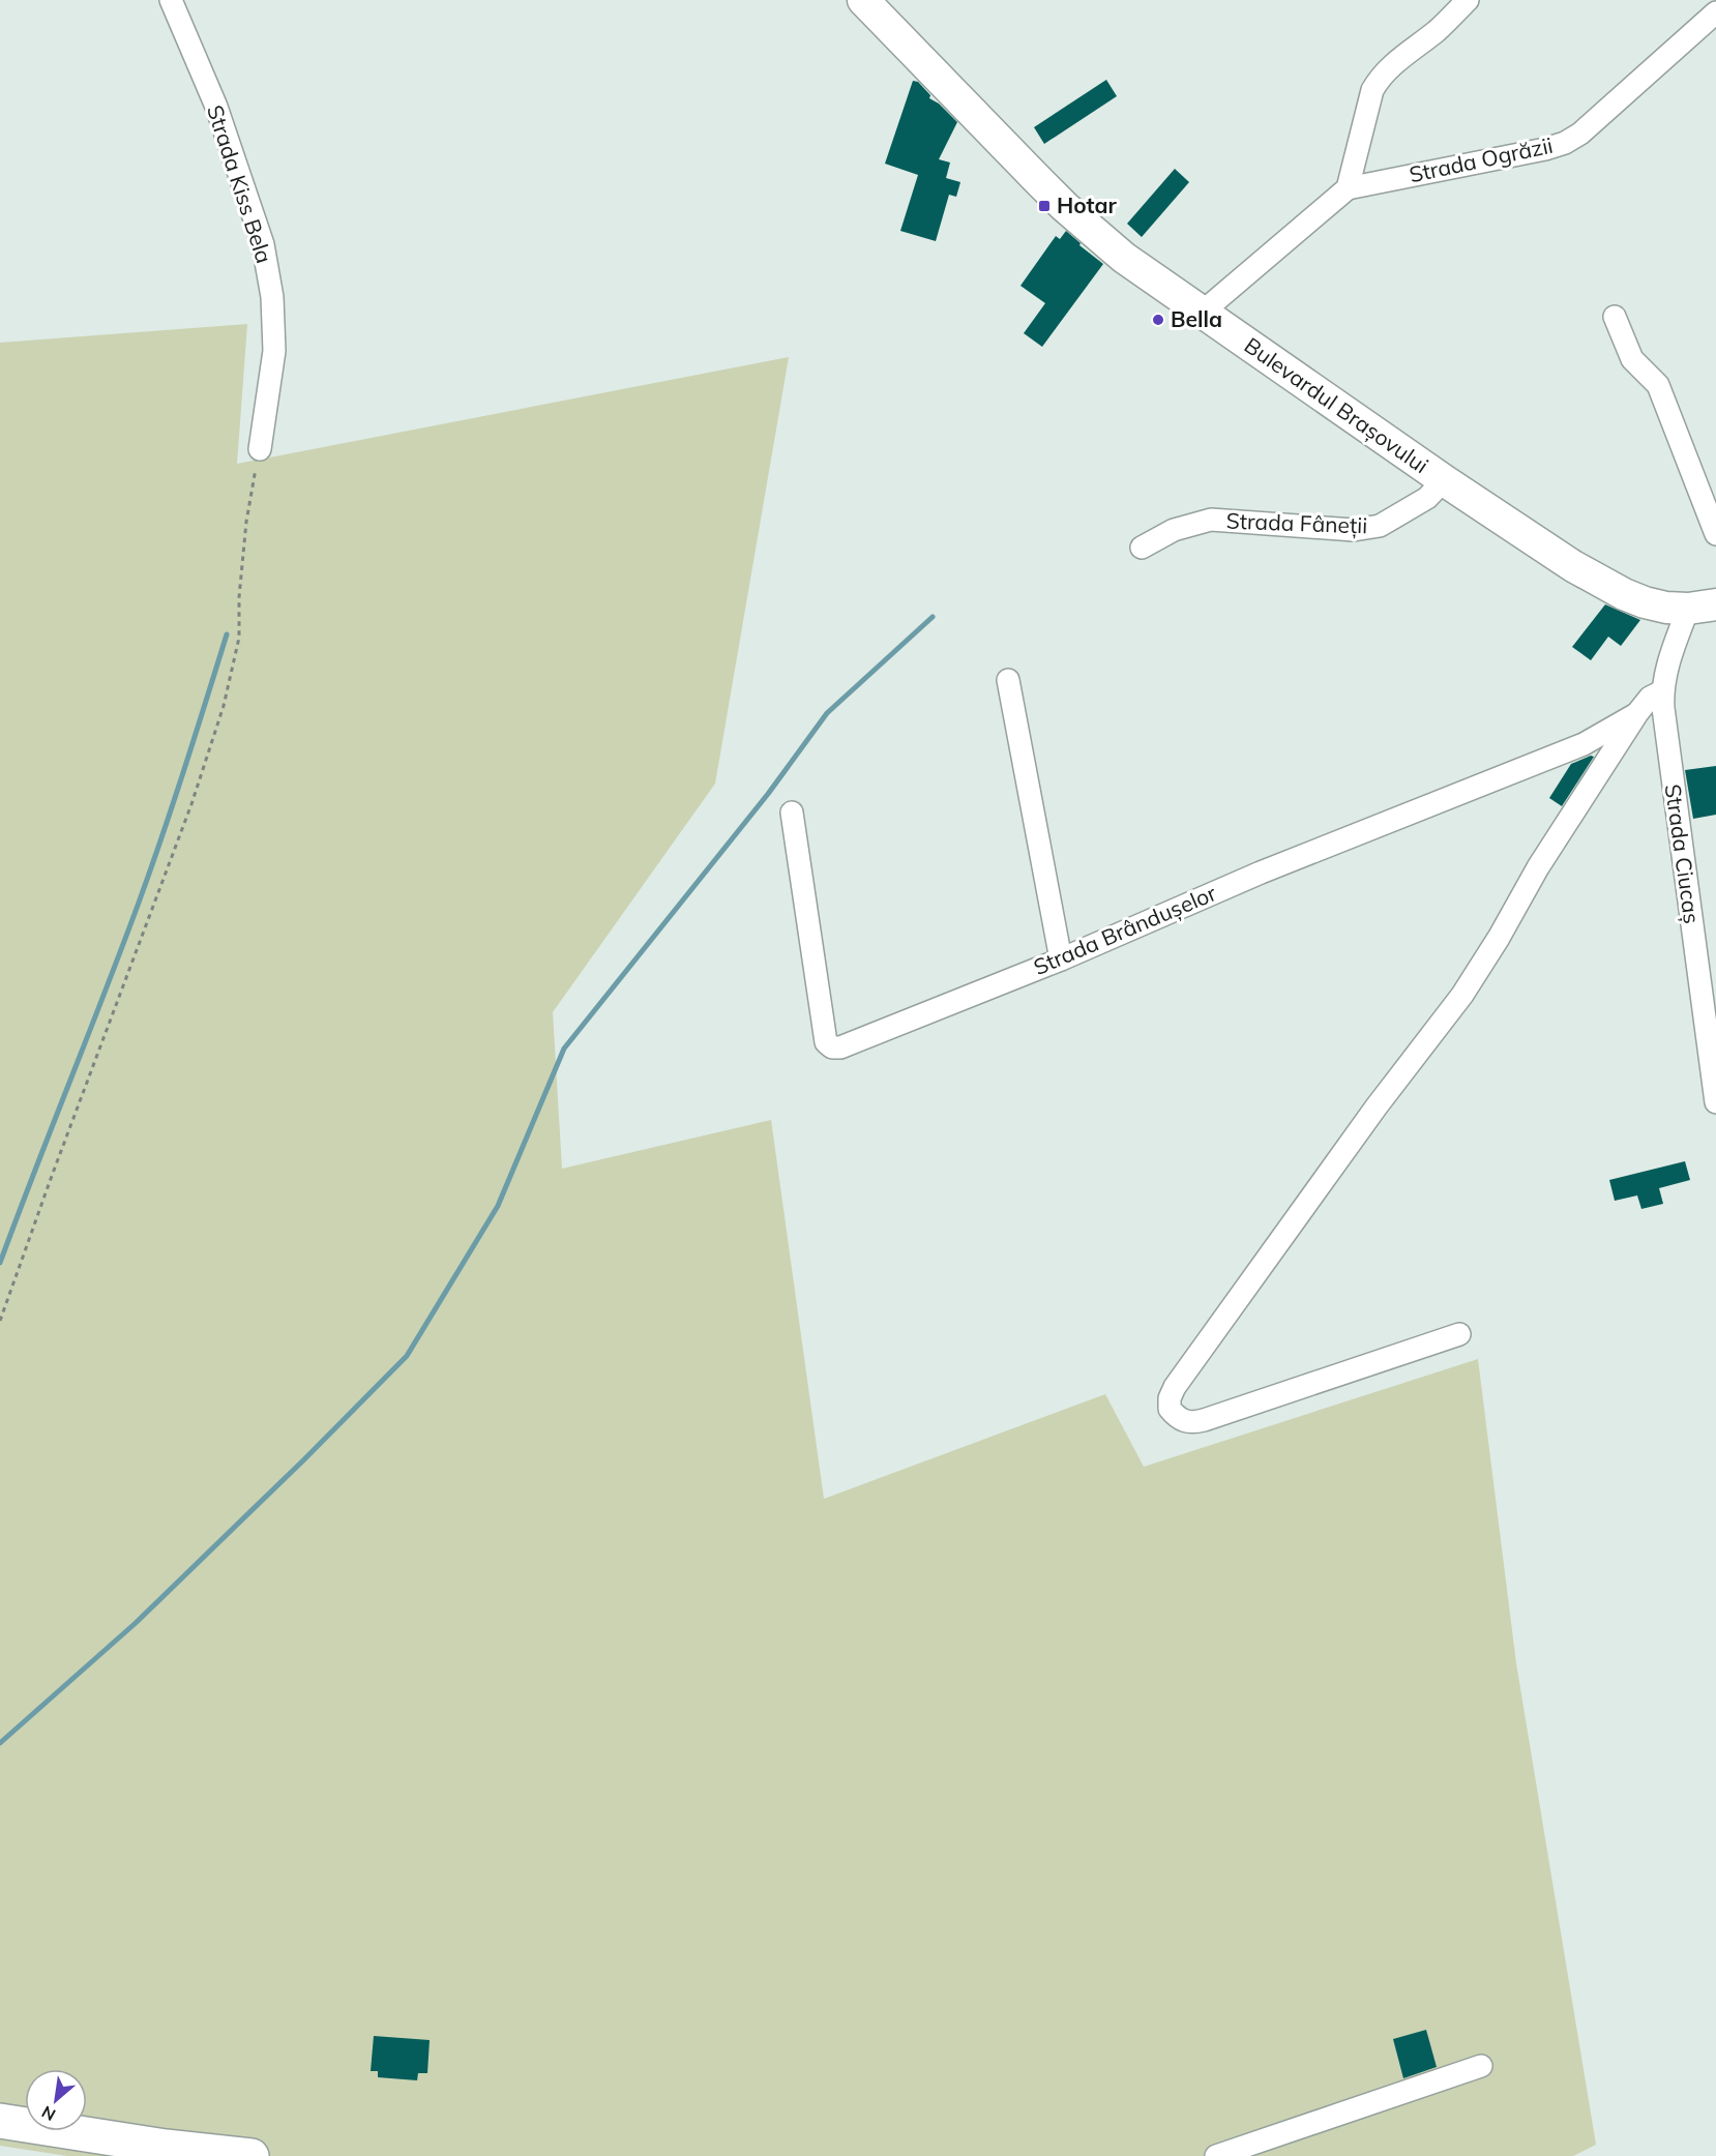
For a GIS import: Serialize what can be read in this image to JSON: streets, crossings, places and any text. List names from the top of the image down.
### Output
{
  "streets": {
    "main road": ["Bulevardul Brașovului"],
    "street": [
      "Strada Ogrăzii",
      "Strada Kiss Bela",
      "Strada Fâneții",
      "Strada Ciucaș",
      "Strada Brândușelor"
    ]
  },
  "crossings": [
    ["Bulevardul Brașovului", "Strada Fâneții"],
    ["Bulevardul Brașovului", "Strada Ciucaș"],
    ["Strada Ciucaș", "Strada Brândușelor"]
  ],
  "places": {
    "transit": ["Hotar"],
    "other": ["Bella"]
  },
  "north": "bottom left"
}
